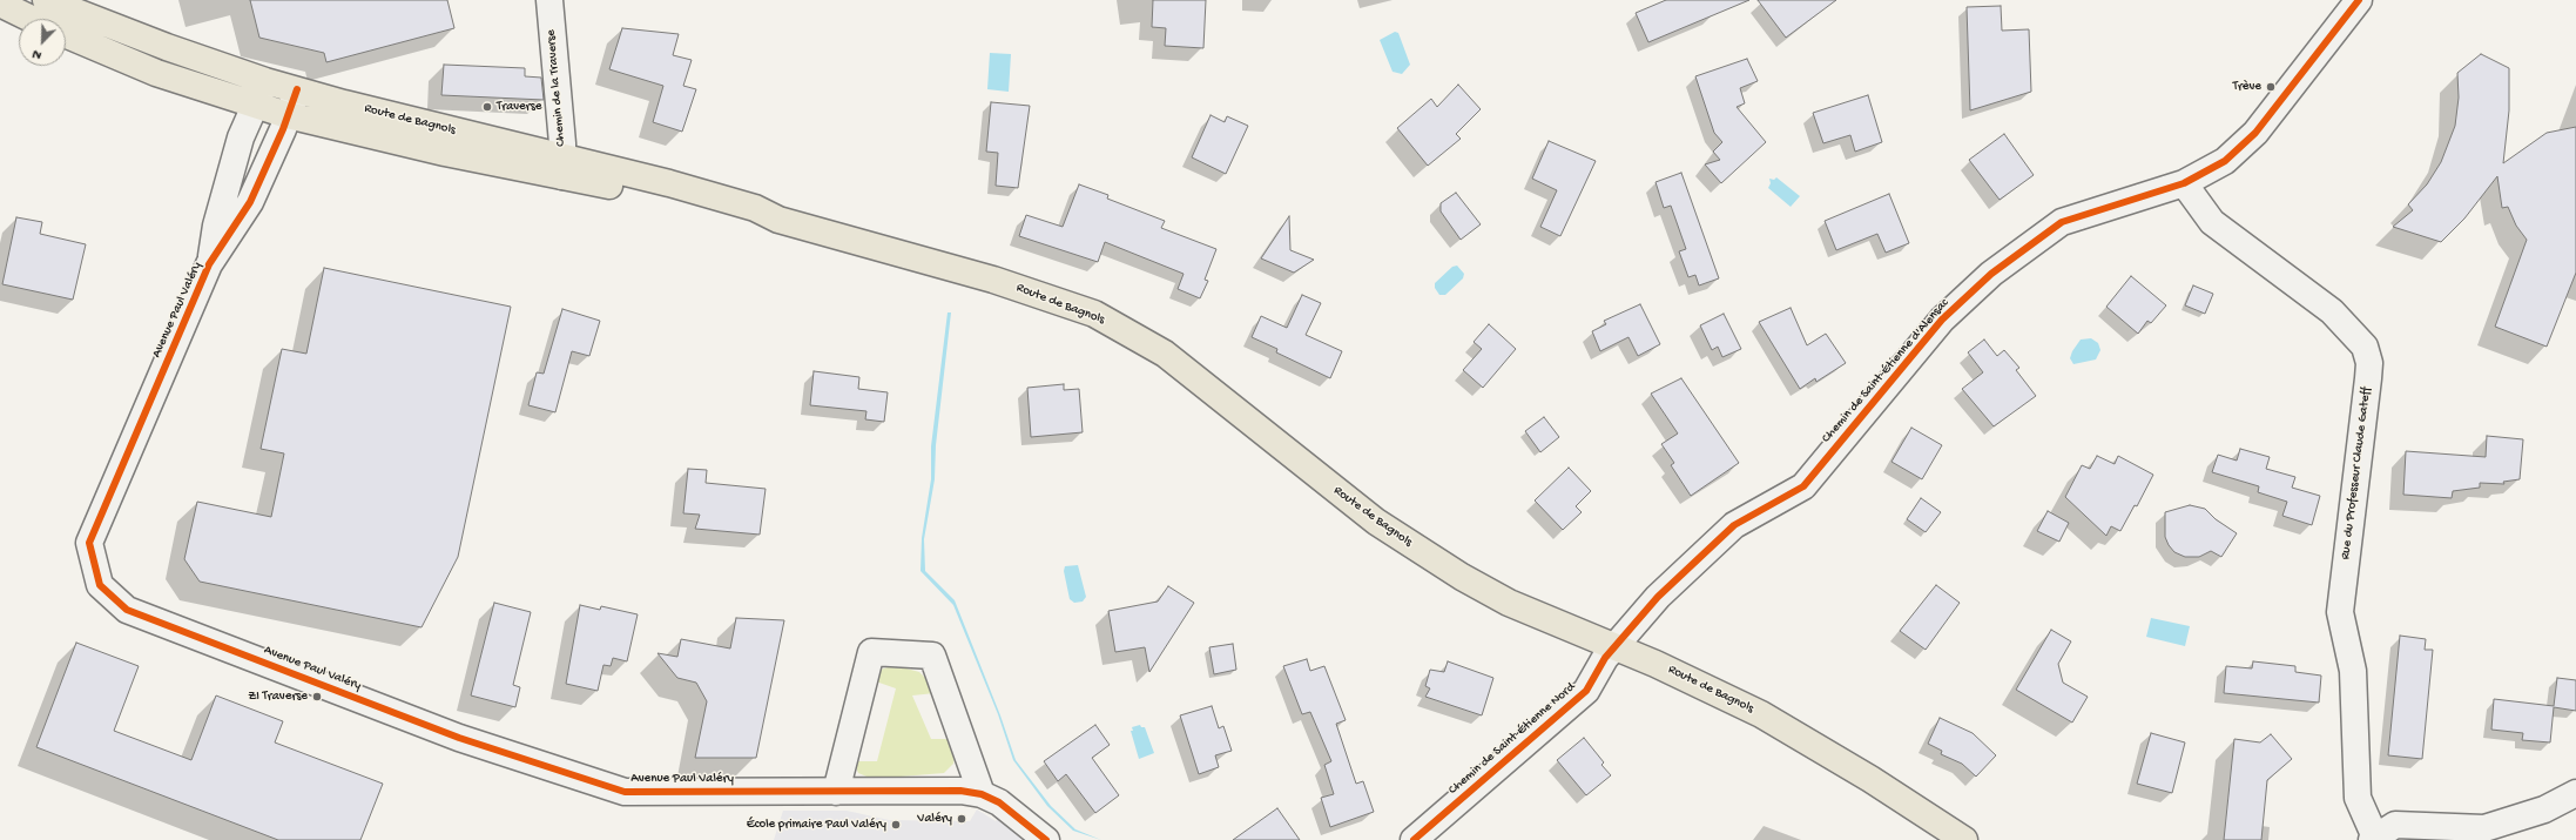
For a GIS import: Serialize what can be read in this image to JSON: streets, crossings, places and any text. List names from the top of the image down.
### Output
{
  "streets": {
    "main road": ["Route de Bagnols"],
    "street": [
      "Chemin de la Traverse",
      "Avenue Paul Valéry",
      "Chemin de Saint-Étienne d'Alensac",
      "Rue du Professeur Claude Gateff",
      "Chemin de Saint-Étienne Nord"
    ]
  },
  "crossings": [
    ["Chemin de la Traverse", "Route de Bagnols"],
    ["Route de Bagnols", "Avenue Paul Valéry"],
    ["Route de Bagnols", "Chemin de Saint-Étienne d'Alensac"],
    ["Route de Bagnols", "Chemin de Saint-Étienne Nord"],
    ["Chemin de Saint-Étienne d'Alensac", "Rue du Professeur Claude Gateff"],
    ["Chemin de Saint-Étienne d'Alensac", "Chemin de Saint-Étienne Nord"]
  ],
  "places": [
    "Trève",
    "Traverse",
    "ZI Traverse",
    "Valéry",
    "École primaire Paul Valéry"
  ],
  "north": "bottom left"
}
